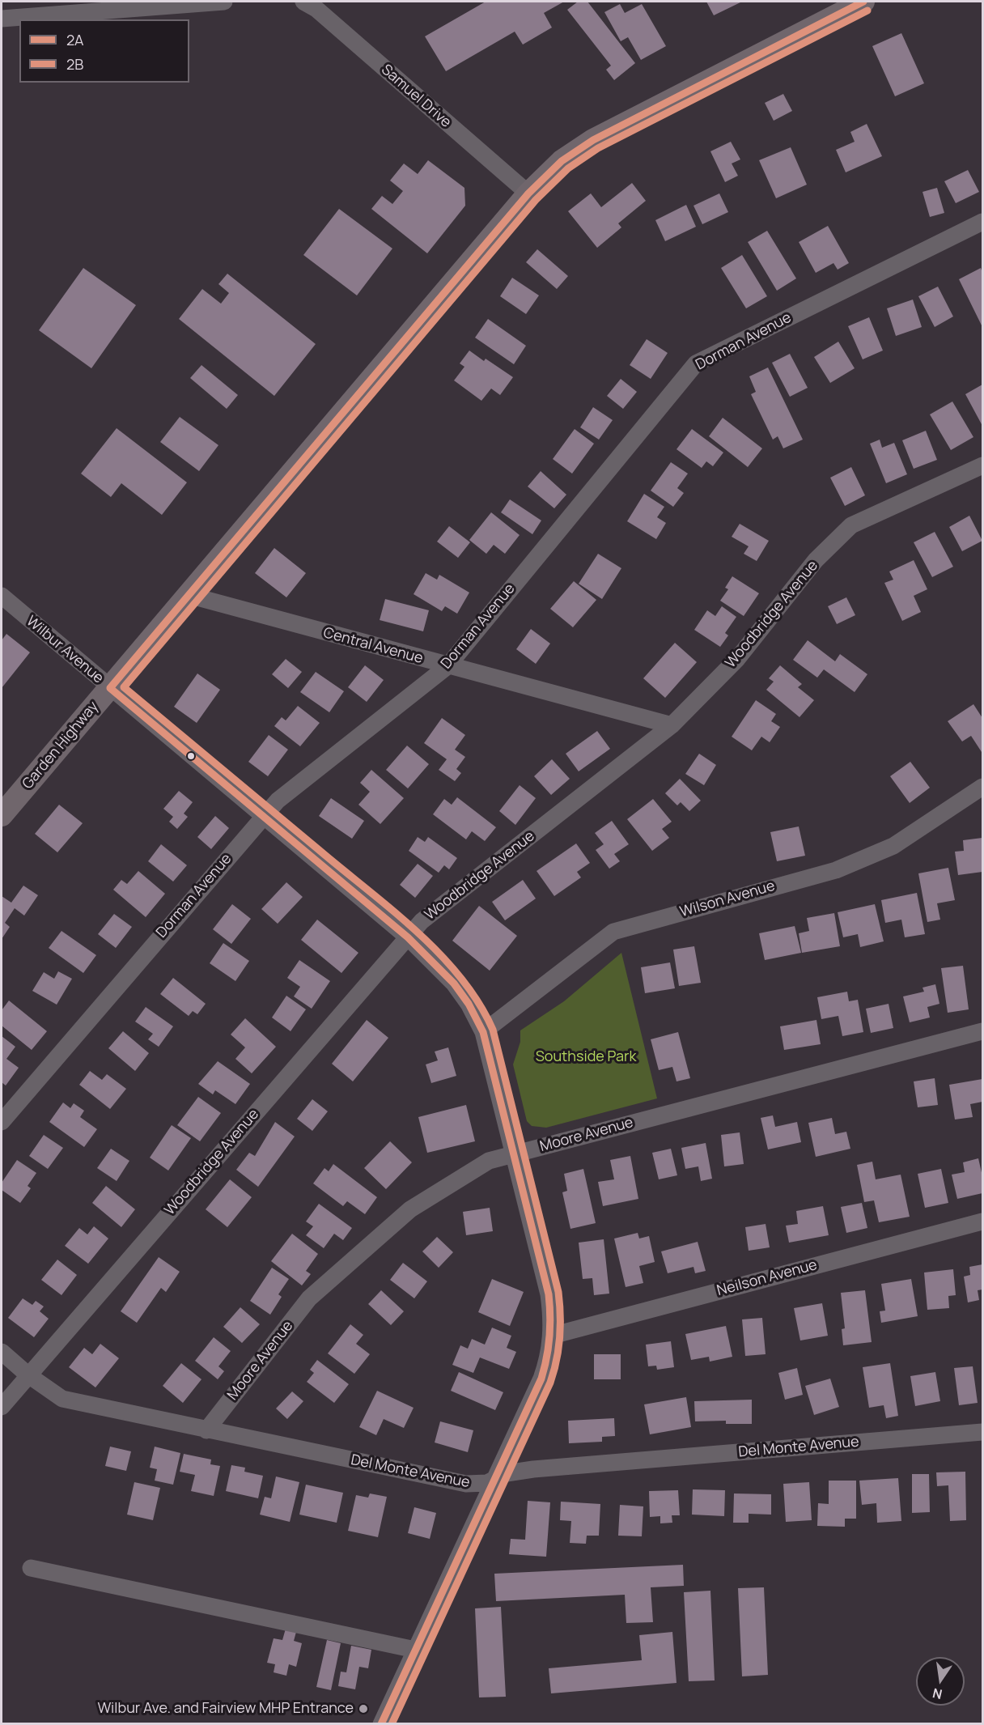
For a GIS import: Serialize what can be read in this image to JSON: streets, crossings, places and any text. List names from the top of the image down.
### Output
{
  "streets": {
    "main road": ["Garden Highway"],
    "street": [
      "Samuel Drive",
      "Dorman Avenue",
      "Woodbridge Avenue",
      "Central Avenue",
      "Wilbur Avenue",
      "Wilson Avenue",
      "Moore Avenue",
      "Neilson Avenue",
      "Del Monte Avenue"
    ]
  },
  "crossings": [
    ["Samuel Drive", "Garden Highway"],
    ["Dorman Avenue", "Central Avenue"],
    ["Dorman Avenue", "Wilbur Avenue"],
    ["Woodbridge Avenue", "Central Avenue"],
    ["Woodbridge Avenue", "Wilbur Avenue"],
    ["Woodbridge Avenue", "Del Monte Avenue"],
    ["Central Avenue", "Garden Highway"],
    ["Wilbur Avenue", "Garden Highway"],
    ["Wilbur Avenue", "Wilson Avenue"],
    ["Wilbur Avenue", "Moore Avenue"],
    ["Wilbur Avenue", "Neilson Avenue"],
    ["Wilbur Avenue", "Del Monte Avenue"],
    ["Moore Avenue", "Del Monte Avenue"]
  ],
  "parks": ["Southside Park"],
  "places": ["Wilbur Ave. and Fairview MHP Entrance"],
  "lines": ["transit line 2A", "transit line 2B"],
  "legend": ["2A", "2B"],
  "north": "bottom"
}
